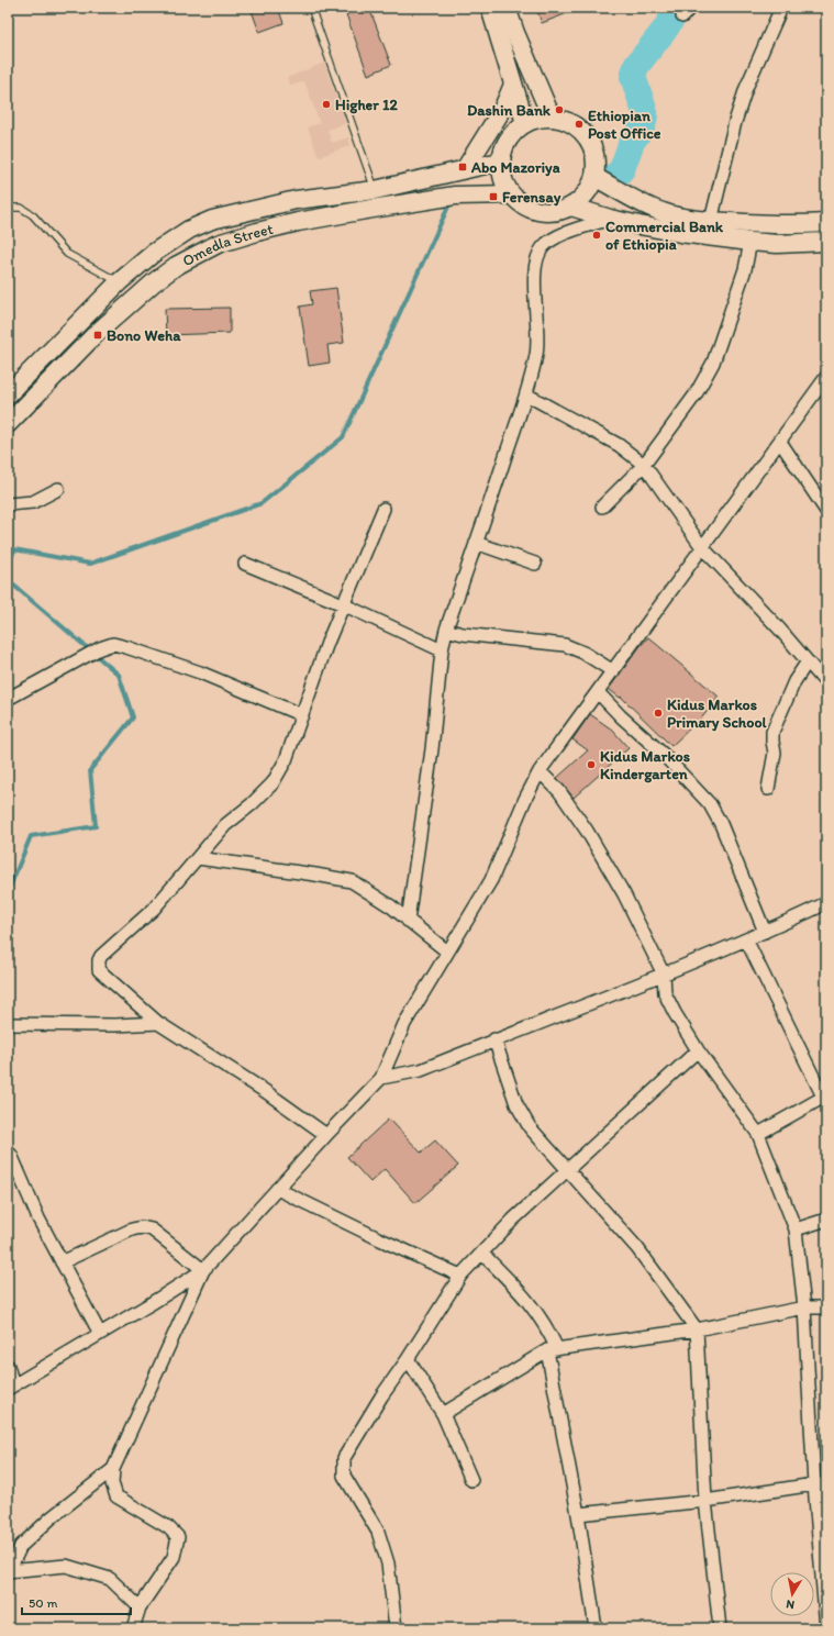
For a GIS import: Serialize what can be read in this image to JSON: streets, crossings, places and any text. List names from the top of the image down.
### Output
{
  "streets": {
    "main road": ["Omedla Street"]
  },
  "places": {
    "other": [
      "Higher 12",
      "Dashin Bank",
      "Ethiopian Post Office",
      "Commercial Bank of Ethiopia",
      "Kidus Markos Primary School",
      "Kidus Markos Kindergarten"
    ],
    "transit": ["Abo Mazoriya", "Ferensay", "Bono Weha"]
  },
  "scale_bar": "50 m",
  "north": "bottom"
}
